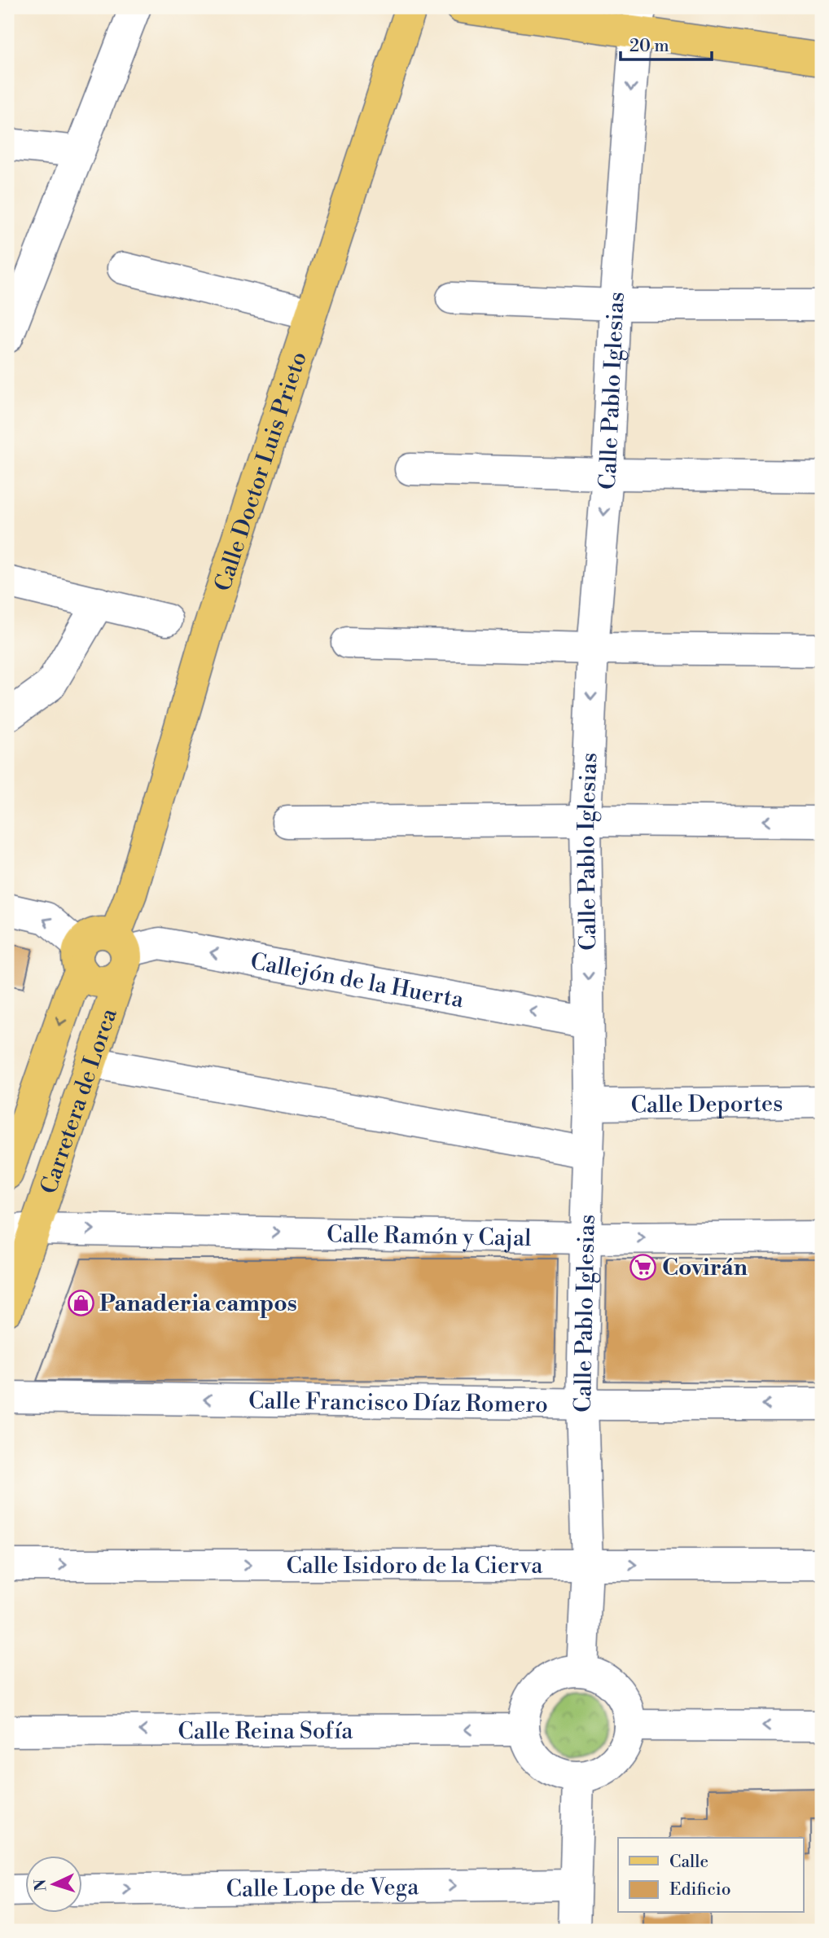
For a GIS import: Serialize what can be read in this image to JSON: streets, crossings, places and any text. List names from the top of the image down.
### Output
{
  "streets": {
    "main road": ["Calle Doctor Luis Prieto", "Carretera de Lorca"],
    "street": [
      "Calle Pablo Iglesias",
      "Callejón de la Huerta",
      "Calle Deportes",
      "Calle Ramón y Cajal",
      "Calle Francisco Díaz Romero",
      "Calle Isidoro de la Cierva",
      "Calle Reina Sofía",
      "Calle Lope de Vega"
    ]
  },
  "crossings": [
    ["Calle Pablo Iglesias", "Callejón de la Huerta"],
    ["Calle Pablo Iglesias", "Calle Deportes"],
    ["Calle Pablo Iglesias", "Calle Ramón y Cajal"],
    ["Calle Pablo Iglesias", "Calle Francisco Díaz Romero"],
    ["Calle Pablo Iglesias", "Calle Isidoro de la Cierva"],
    ["Calle Pablo Iglesias", "Calle Reina Sofía"],
    ["Calle Doctor Luis Prieto", "Callejón de la Huerta"],
    ["Calle Doctor Luis Prieto", "Carretera de Lorca"],
    ["Callejón de la Huerta", "Carretera de Lorca"],
    ["Carretera de Lorca", "Calle Ramón y Cajal"]
  ],
  "one_way": [
    "Calle Pablo Iglesias",
    "Calle Francisco Díaz Romero",
    "Calle Isidoro de la Cierva",
    "Calle Reina Sofía",
    "Calle Lope de Vega"
  ],
  "places": {
    "supermarket": ["Covirán"],
    "shop": ["Panaderia campos"]
  },
  "legend": ["Calle", "Edificio"],
  "scale_bar": "20 m",
  "north": "left"
}
